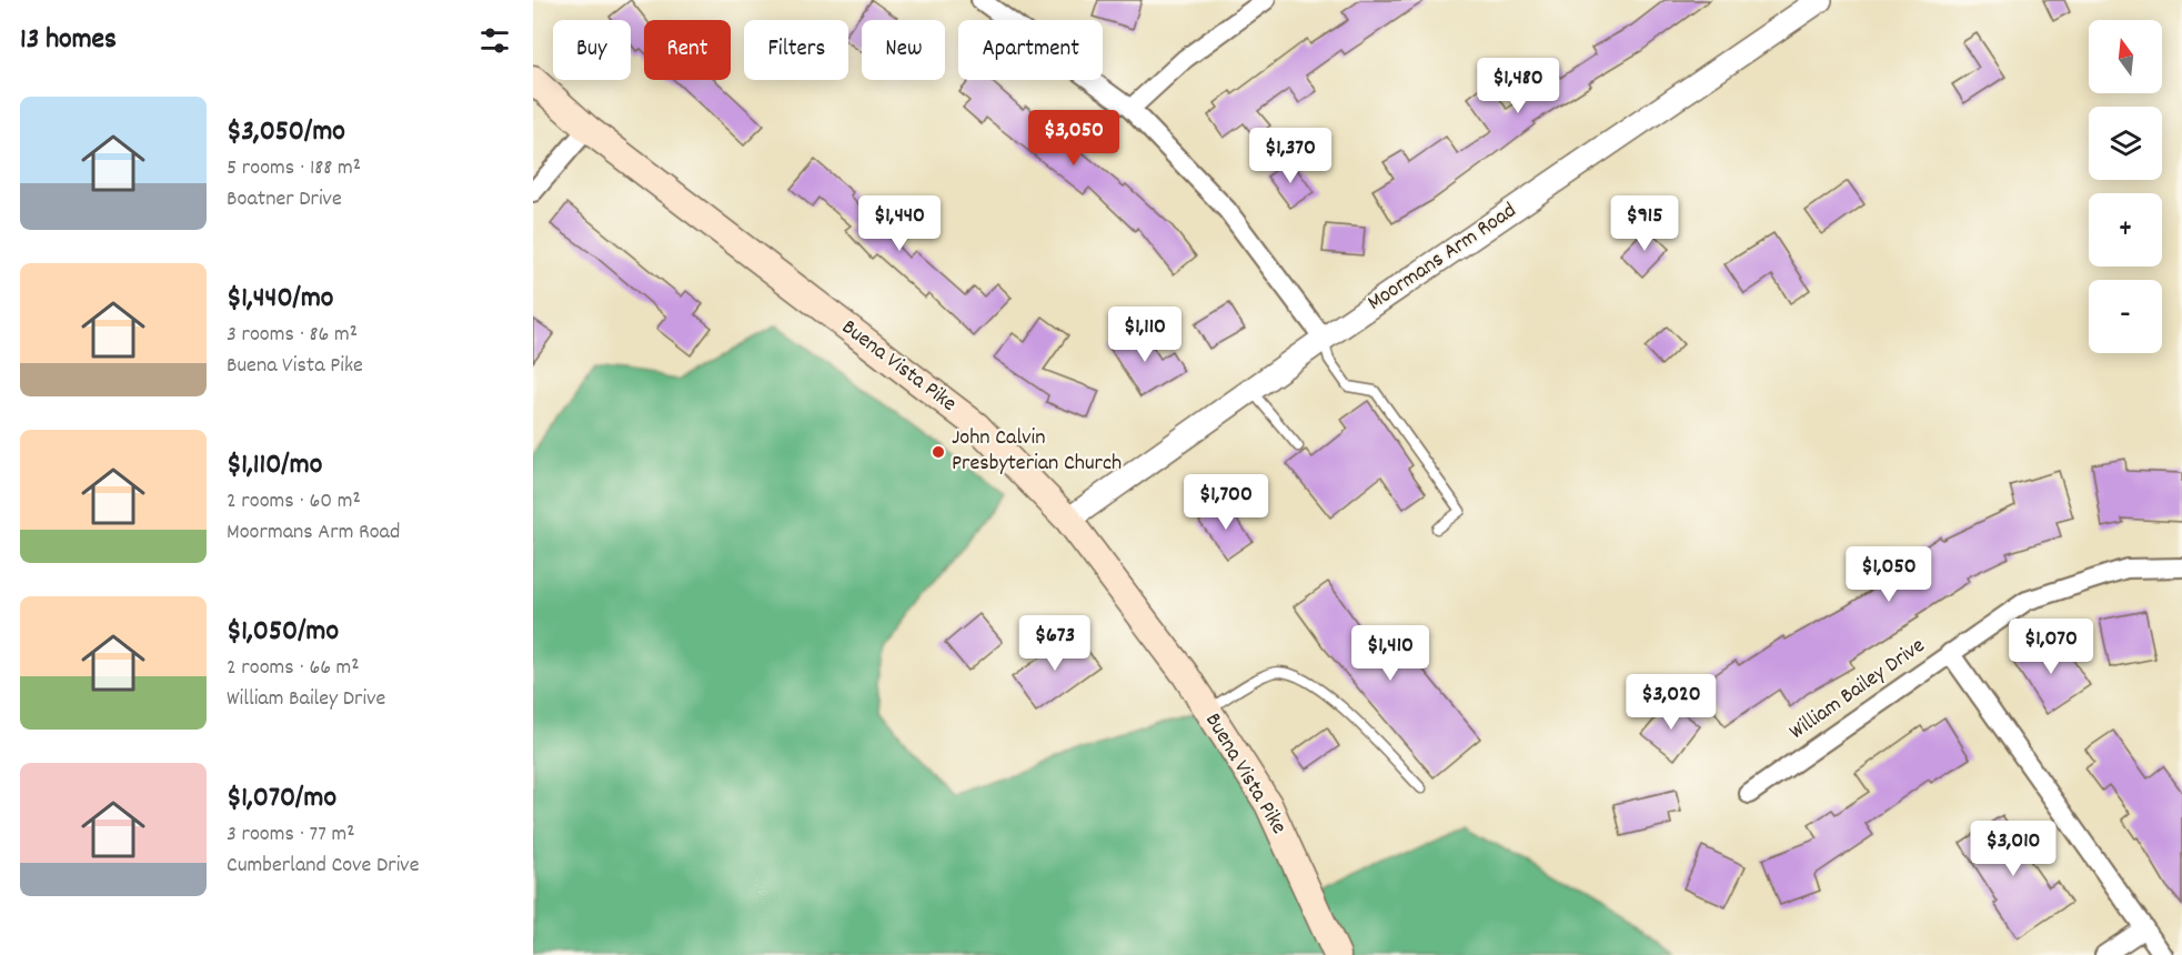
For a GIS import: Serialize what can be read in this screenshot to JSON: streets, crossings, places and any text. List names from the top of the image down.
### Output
{
  "streets": {
    "main road": ["Buena Vista Pike"],
    "street": ["Moormans Arm Road", "William Bailey Drive"]
  },
  "crossings": [
    ["Moormans Arm Road", "Buena Vista Pike"]
  ],
  "places": ["John Calvin Presbyterian Church"],
  "north": "top",
  "page": {
    "heading": "13 homes",
    "map_buttons": ["+", "−"],
    "chip": [
      "Buy",
      "Rent",
      "Filters",
      "New",
      "Apartment"
    ],
    "price": [
      "$1,480",
      "$3,050",
      "$1,370",
      "$1,440",
      "$915",
      "$1,110",
      "$1,700",
      "$1,050",
      "$673",
      "$1,070",
      "$1,410",
      "$3,020",
      "$3,010"
    ],
    "list": [
      {
        "name": "$3,050/mo",
        "note": "5 rooms · 188 m² · Boatner Drive"
      },
      {
        "name": "$1,440/mo",
        "note": "3 rooms · 86 m² · Buena Vista Pike"
      },
      {
        "name": "$1,110/mo",
        "note": "2 rooms · 60 m² · Moormans Arm Road"
      },
      {
        "name": "$1,050/mo",
        "note": "2 rooms · 66 m² · William Bailey Drive"
      },
      {
        "name": "$1,070/mo",
        "note": "3 rooms · 77 m² · Cumberland Cove Drive"
      }
    ]
  }
}
